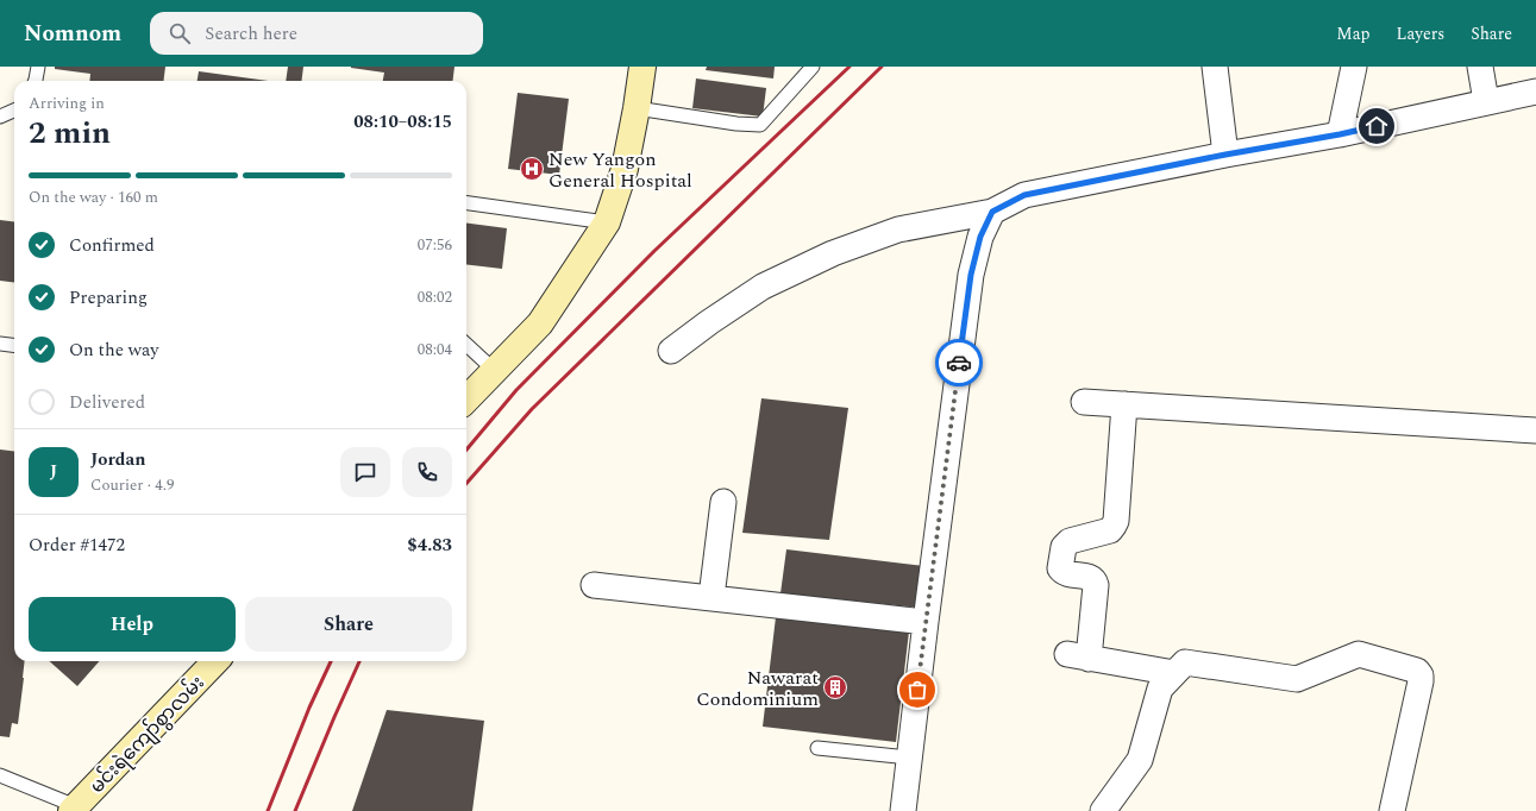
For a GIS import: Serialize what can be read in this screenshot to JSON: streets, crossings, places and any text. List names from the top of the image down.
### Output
{
  "streets": {
    "main road": ["မင်းရဲကျော်စွာလမ်း"]
  },
  "places": {
    "hospital": ["New Yangon General Hospital"],
    "building": ["Nawarat Condominium"]
  },
  "page": {
    "header": "Nomnom",
    "search": "Search here",
    "nav": ["Map", "Layers", "Share"],
    "heading": ["2 min", "Arriving in", "08:10–08:15"],
    "panel": [
      "Jordan",
      "Courier · 4.9",
      "Order #1472",
      "$4.83"
    ],
    "bar": "On the way · 160 m",
    "list": [
      ["Confirmed", "07:56"],
      ["Preparing", "08:02"],
      ["On the way", "08:04"],
      "Delivered"
    ],
    "round": "J",
    "buttons": ["Help", "Share"]
  }
}
